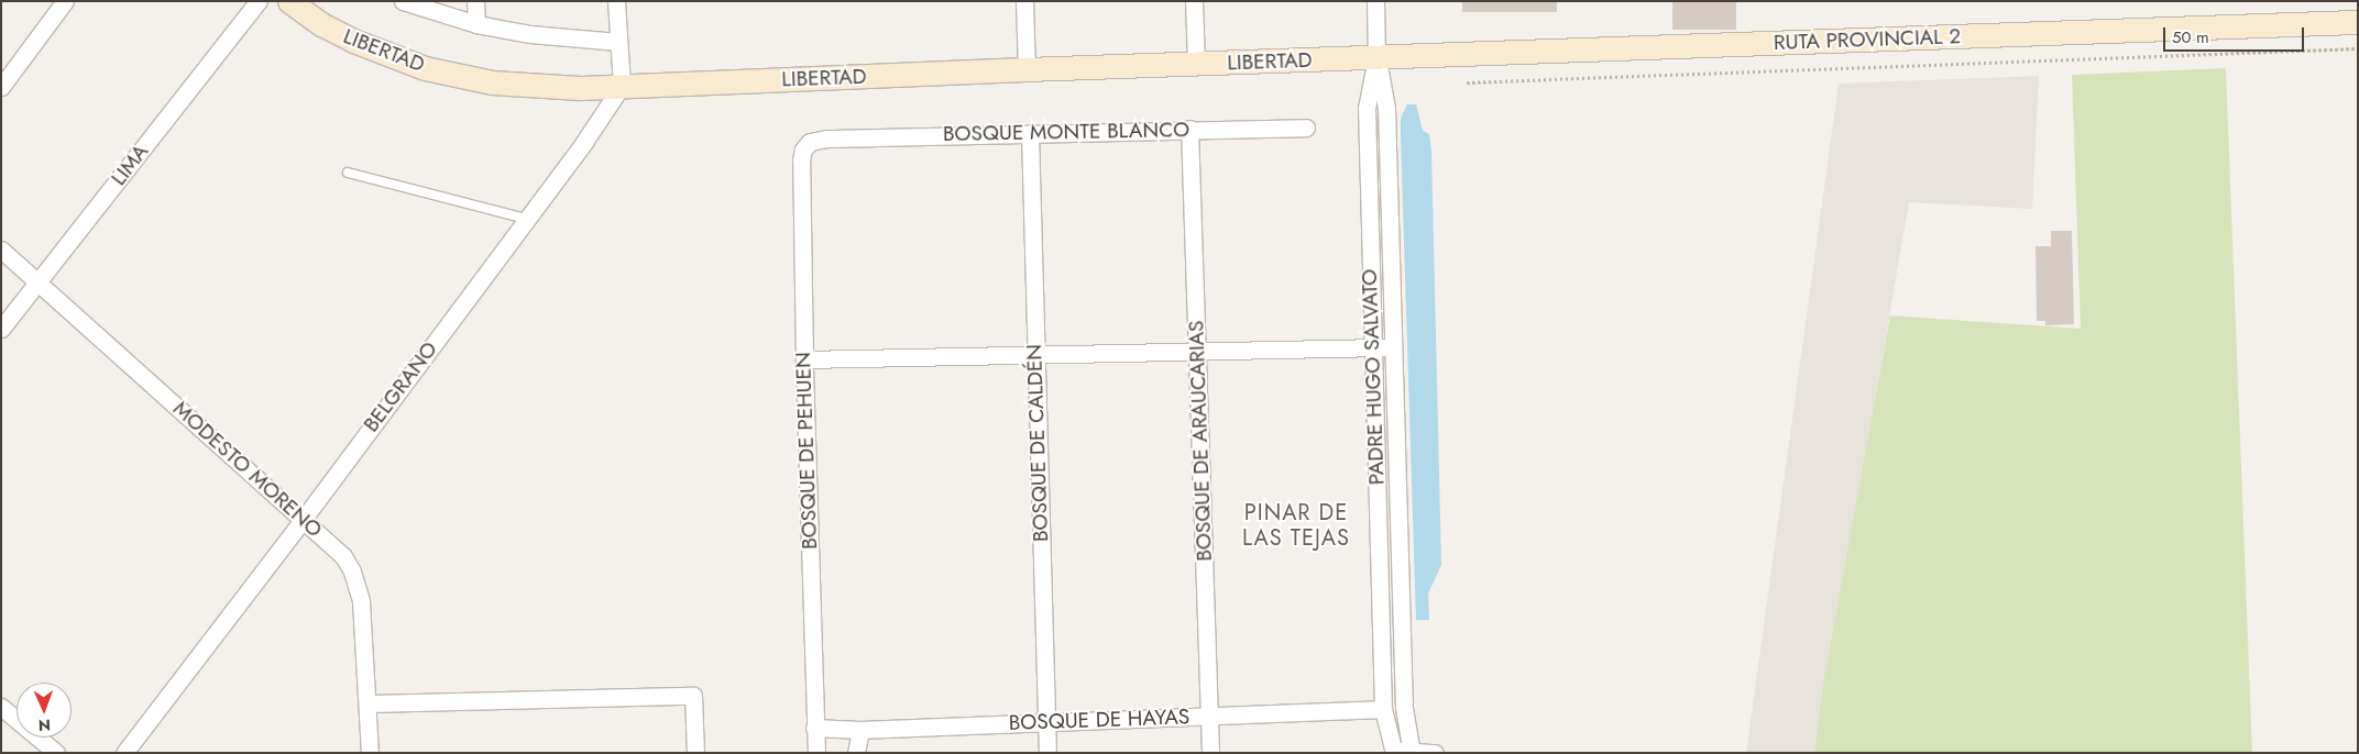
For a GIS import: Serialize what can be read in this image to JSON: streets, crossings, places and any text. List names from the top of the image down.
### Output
{
  "streets": {
    "main road": ["RUTA PROVINCIAL 2", "LIBERTAD"],
    "street": [
      "BOSQUE MONTE BLANCO",
      "LIMA",
      "PADRE HUGO SALVATO",
      "BELGRANO",
      "BOSQUE DE ARAUCARIAS",
      "BOSQUE DE CALDÉN",
      "BOSQUE DE PEHUEN",
      "MODESTO MORENO",
      "BOSQUE DE HAYAS"
    ]
  },
  "crossings": [
    ["RUTA PROVINCIAL 2", "LIBERTAD"],
    ["RUTA PROVINCIAL 2", "PADRE HUGO SALVATO"],
    ["LIBERTAD", "PADRE HUGO SALVATO"],
    ["LIBERTAD", "BELGRANO"],
    ["BOSQUE MONTE BLANCO", "BOSQUE DE ARAUCARIAS"],
    ["BOSQUE MONTE BLANCO", "BOSQUE DE CALDÉN"],
    ["BOSQUE MONTE BLANCO", "BOSQUE DE PEHUEN"],
    ["LIMA", "MODESTO MORENO"],
    ["PADRE HUGO SALVATO", "BOSQUE DE HAYAS"],
    ["BELGRANO", "MODESTO MORENO"],
    ["BOSQUE DE ARAUCARIAS", "BOSQUE DE HAYAS"],
    ["BOSQUE DE CALDÉN", "BOSQUE DE HAYAS"],
    ["BOSQUE DE PEHUEN", "BOSQUE DE HAYAS"]
  ],
  "districts": ["PINAR DE LAS TEJAS"],
  "scale_bar": "50 m",
  "north": "bottom"
}
